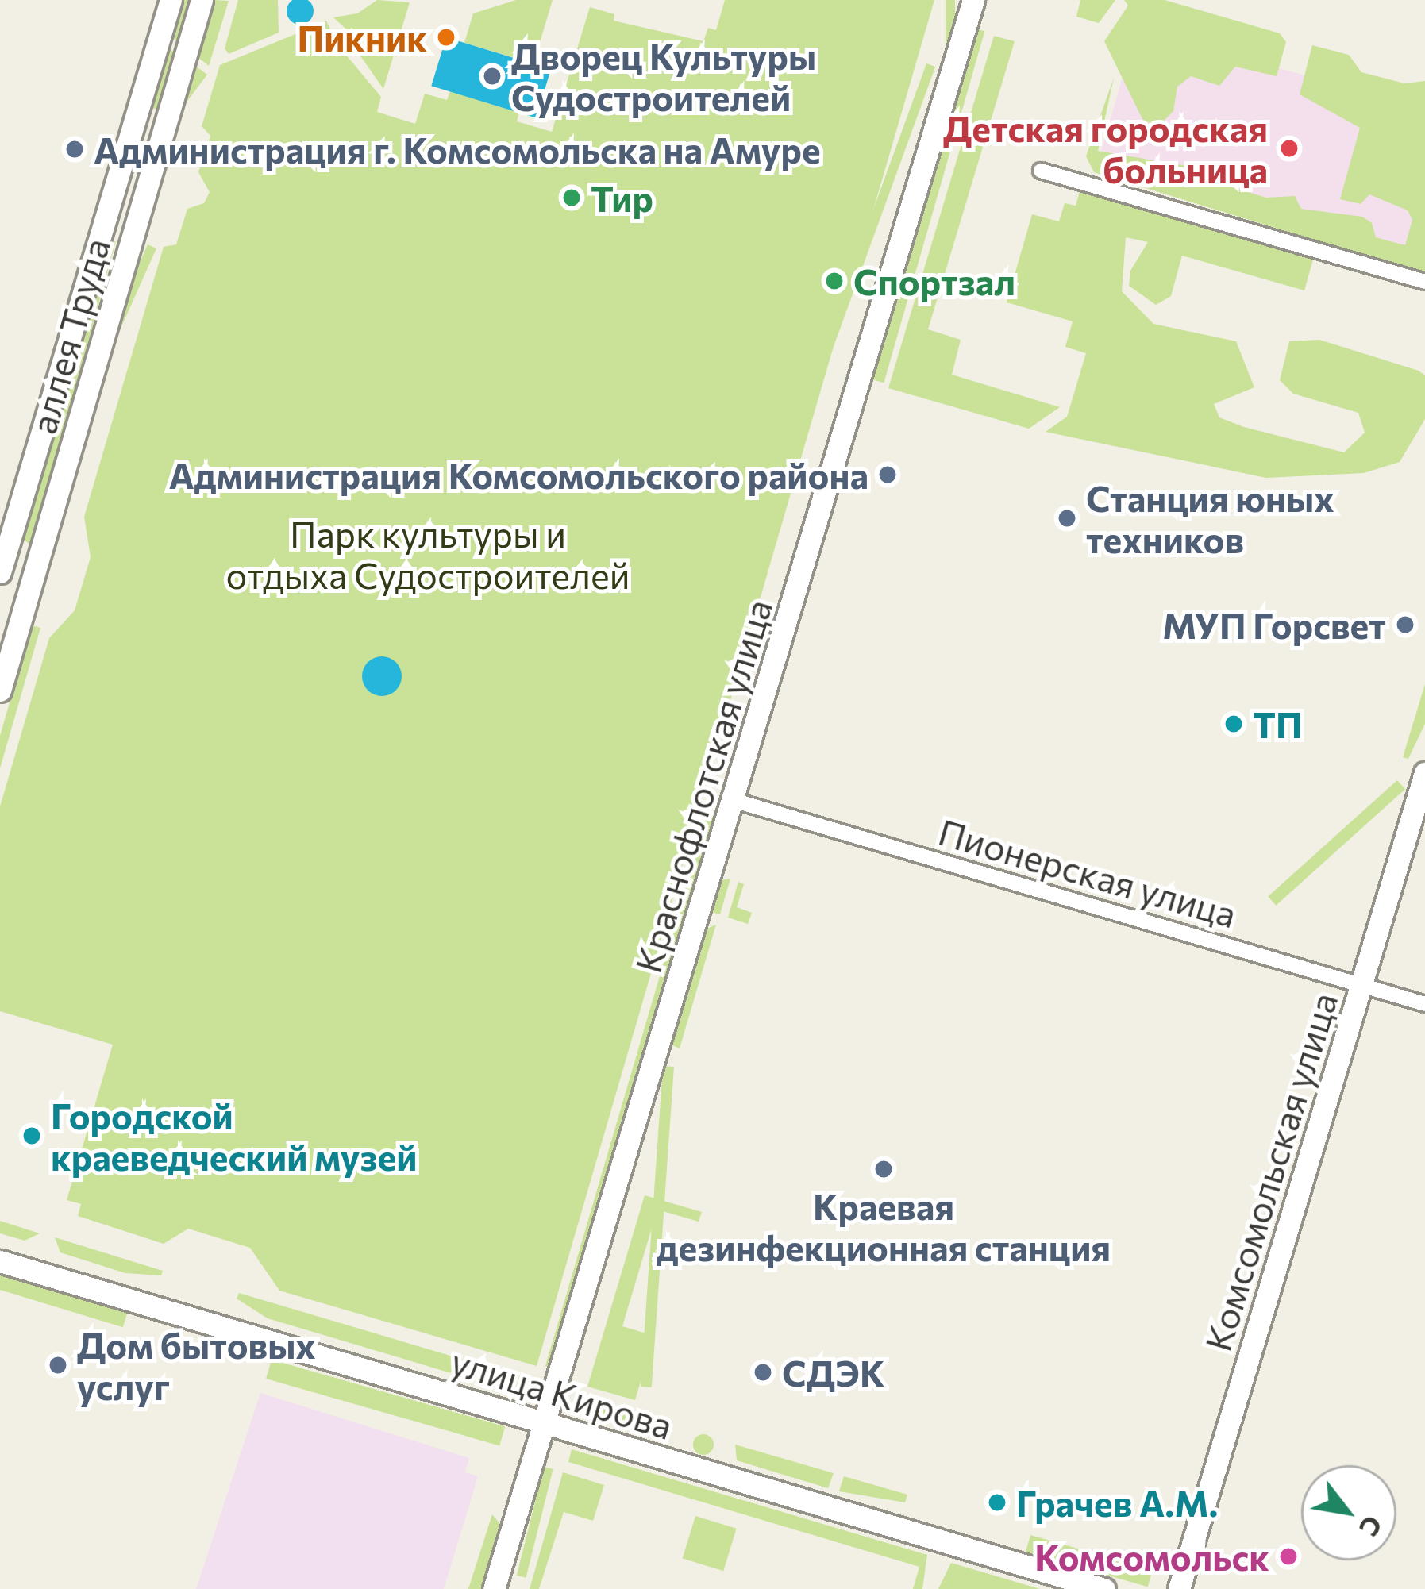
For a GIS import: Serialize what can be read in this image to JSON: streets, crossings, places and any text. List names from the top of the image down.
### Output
{
  "streets": {
    "street": [
      "аллея Труда",
      "Краснофлотская улица",
      "Пионерская улица",
      "Комсомольская улица",
      "улица Кирова"
    ]
  },
  "crossings": [
    ["Краснофлотская улица", "Пионерская улица"],
    ["Краснофлотская улица", "улица Кирова"],
    ["Пионерская улица", "Комсомольская улица"]
  ],
  "parks": ["Парк культуры и отдыха Судостроителей"],
  "places": [
    "Пикник",
    "Дворец Культуры Судостроителей",
    "Детская городская больница",
    "Администрация г. Комсомольска на Амуре",
    "Тир",
    "Спортзал",
    "Администрация Комсомольского района",
    "Станция юных техников",
    "МУП Горсвет",
    "ТП",
    "Городской краеведческий музей",
    "Краевая дезинфекционная станция",
    "Дом бытовых услуг",
    "СДЭК",
    "Грачев А.М.",
    "Комсомольск"
  ],
  "north": "bottom right"
}
